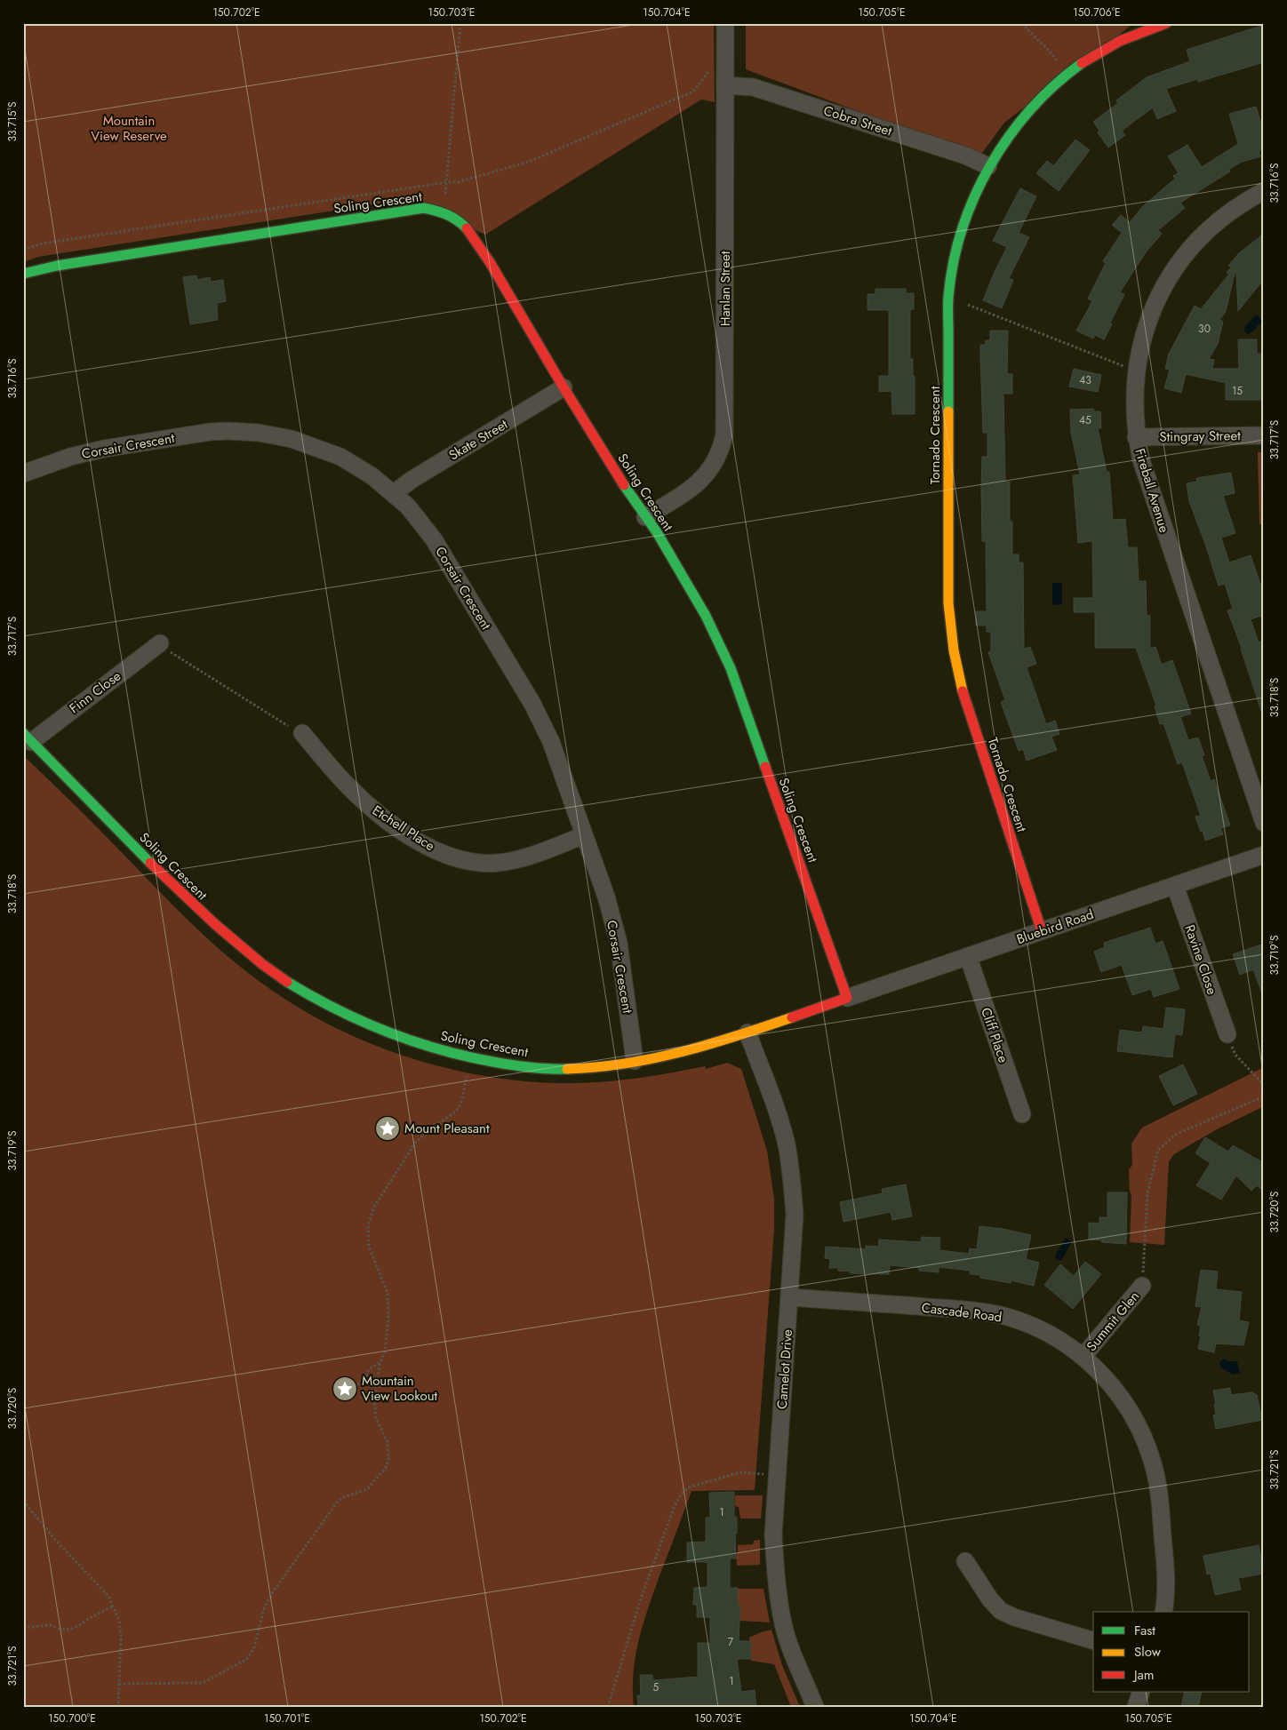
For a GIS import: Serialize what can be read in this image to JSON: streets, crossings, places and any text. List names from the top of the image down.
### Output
{
  "streets": {
    "street": [
      "Cobra Street",
      "Soling Crescent",
      "Hanlan Street",
      "Tornado Crescent",
      "Stingray Street",
      "Skate Street",
      "Corsair Crescent",
      "Fireball Avenue",
      "Finn Close",
      "Etchell Place",
      "Bluebird Road",
      "Ravine Close",
      "Cliff Place",
      "Cascade Road",
      "Summit Glen",
      "Camelot Drive"
    ]
  },
  "crossings": [
    ["Cobra Street", "Hanlan Street"],
    ["Cobra Street", "Tornado Crescent"],
    ["Soling Crescent", "Hanlan Street"],
    ["Soling Crescent", "Skate Street"],
    ["Soling Crescent", "Corsair Crescent"],
    ["Soling Crescent", "Finn Close"],
    ["Soling Crescent", "Bluebird Road"],
    ["Soling Crescent", "Camelot Drive"],
    ["Tornado Crescent", "Bluebird Road"],
    ["Stingray Street", "Fireball Avenue"],
    ["Skate Street", "Corsair Crescent"],
    ["Corsair Crescent", "Etchell Place"],
    ["Bluebird Road", "Ravine Close"],
    ["Bluebird Road", "Cliff Place"],
    ["Cascade Road", "Summit Glen"],
    ["Cascade Road", "Camelot Drive"]
  ],
  "parks": ["Mountain View Reserve"],
  "places": {
    "place": ["Mount Pleasant", "Mountain View Lookout"]
  },
  "house_numbers": [
    "30",
    "43",
    "15",
    "45",
    "1",
    "7",
    "1",
    "5"
  ],
  "legend": ["Fast", "Slow", "Jam"],
  "coordinates": [
    "150.702°E",
    "150.703°E",
    "150.704°E",
    "150.705°E",
    "150.706°E",
    "33.715°S",
    "33.716°S",
    "33.717°S",
    "33.718°S",
    "33.719°S",
    "33.720°S",
    "33.721°S",
    "150.700°E",
    "150.701°E"
  ]
}
